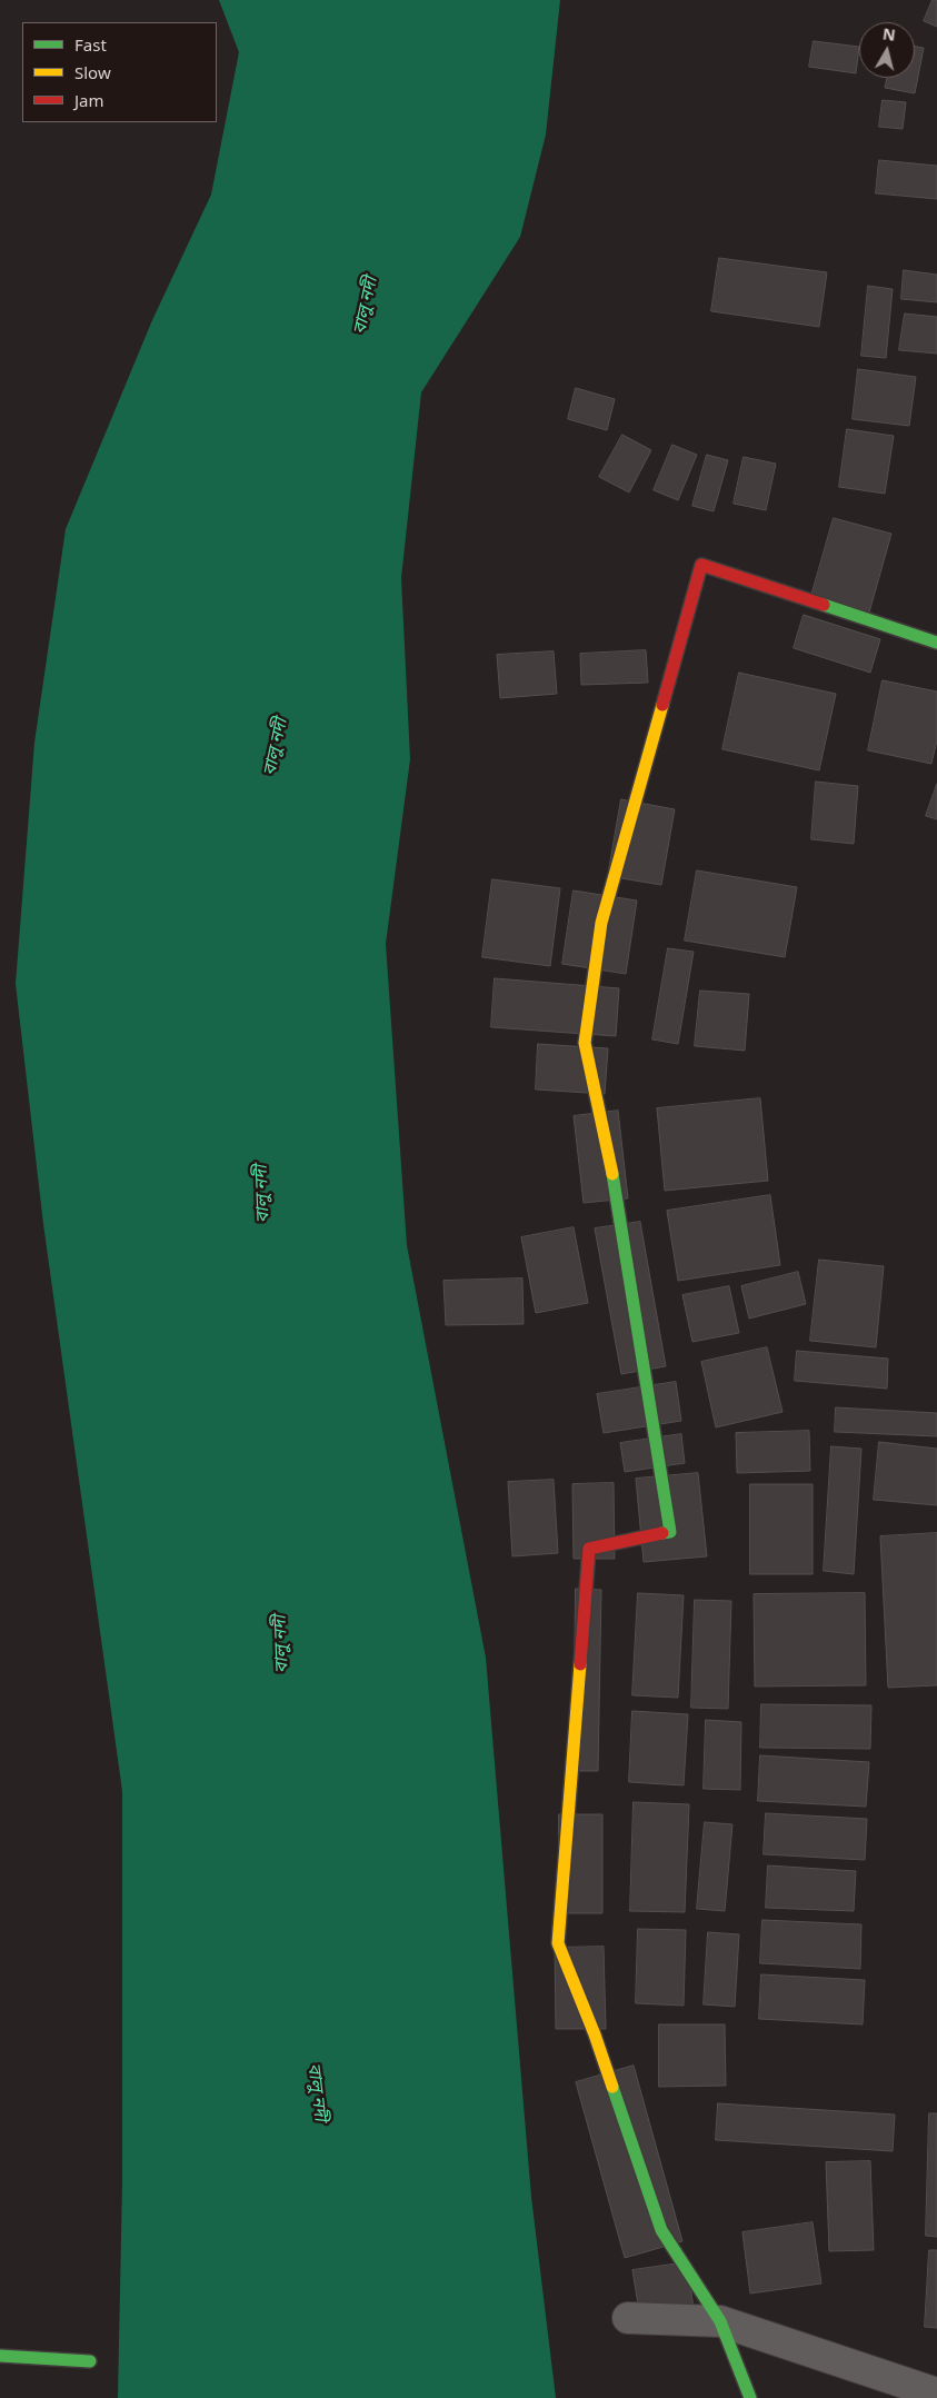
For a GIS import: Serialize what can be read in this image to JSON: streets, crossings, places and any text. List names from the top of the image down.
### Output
{
  "water": ["বালু নদী"],
  "legend": ["Fast", "Slow", "Jam"],
  "north": "top"
}
